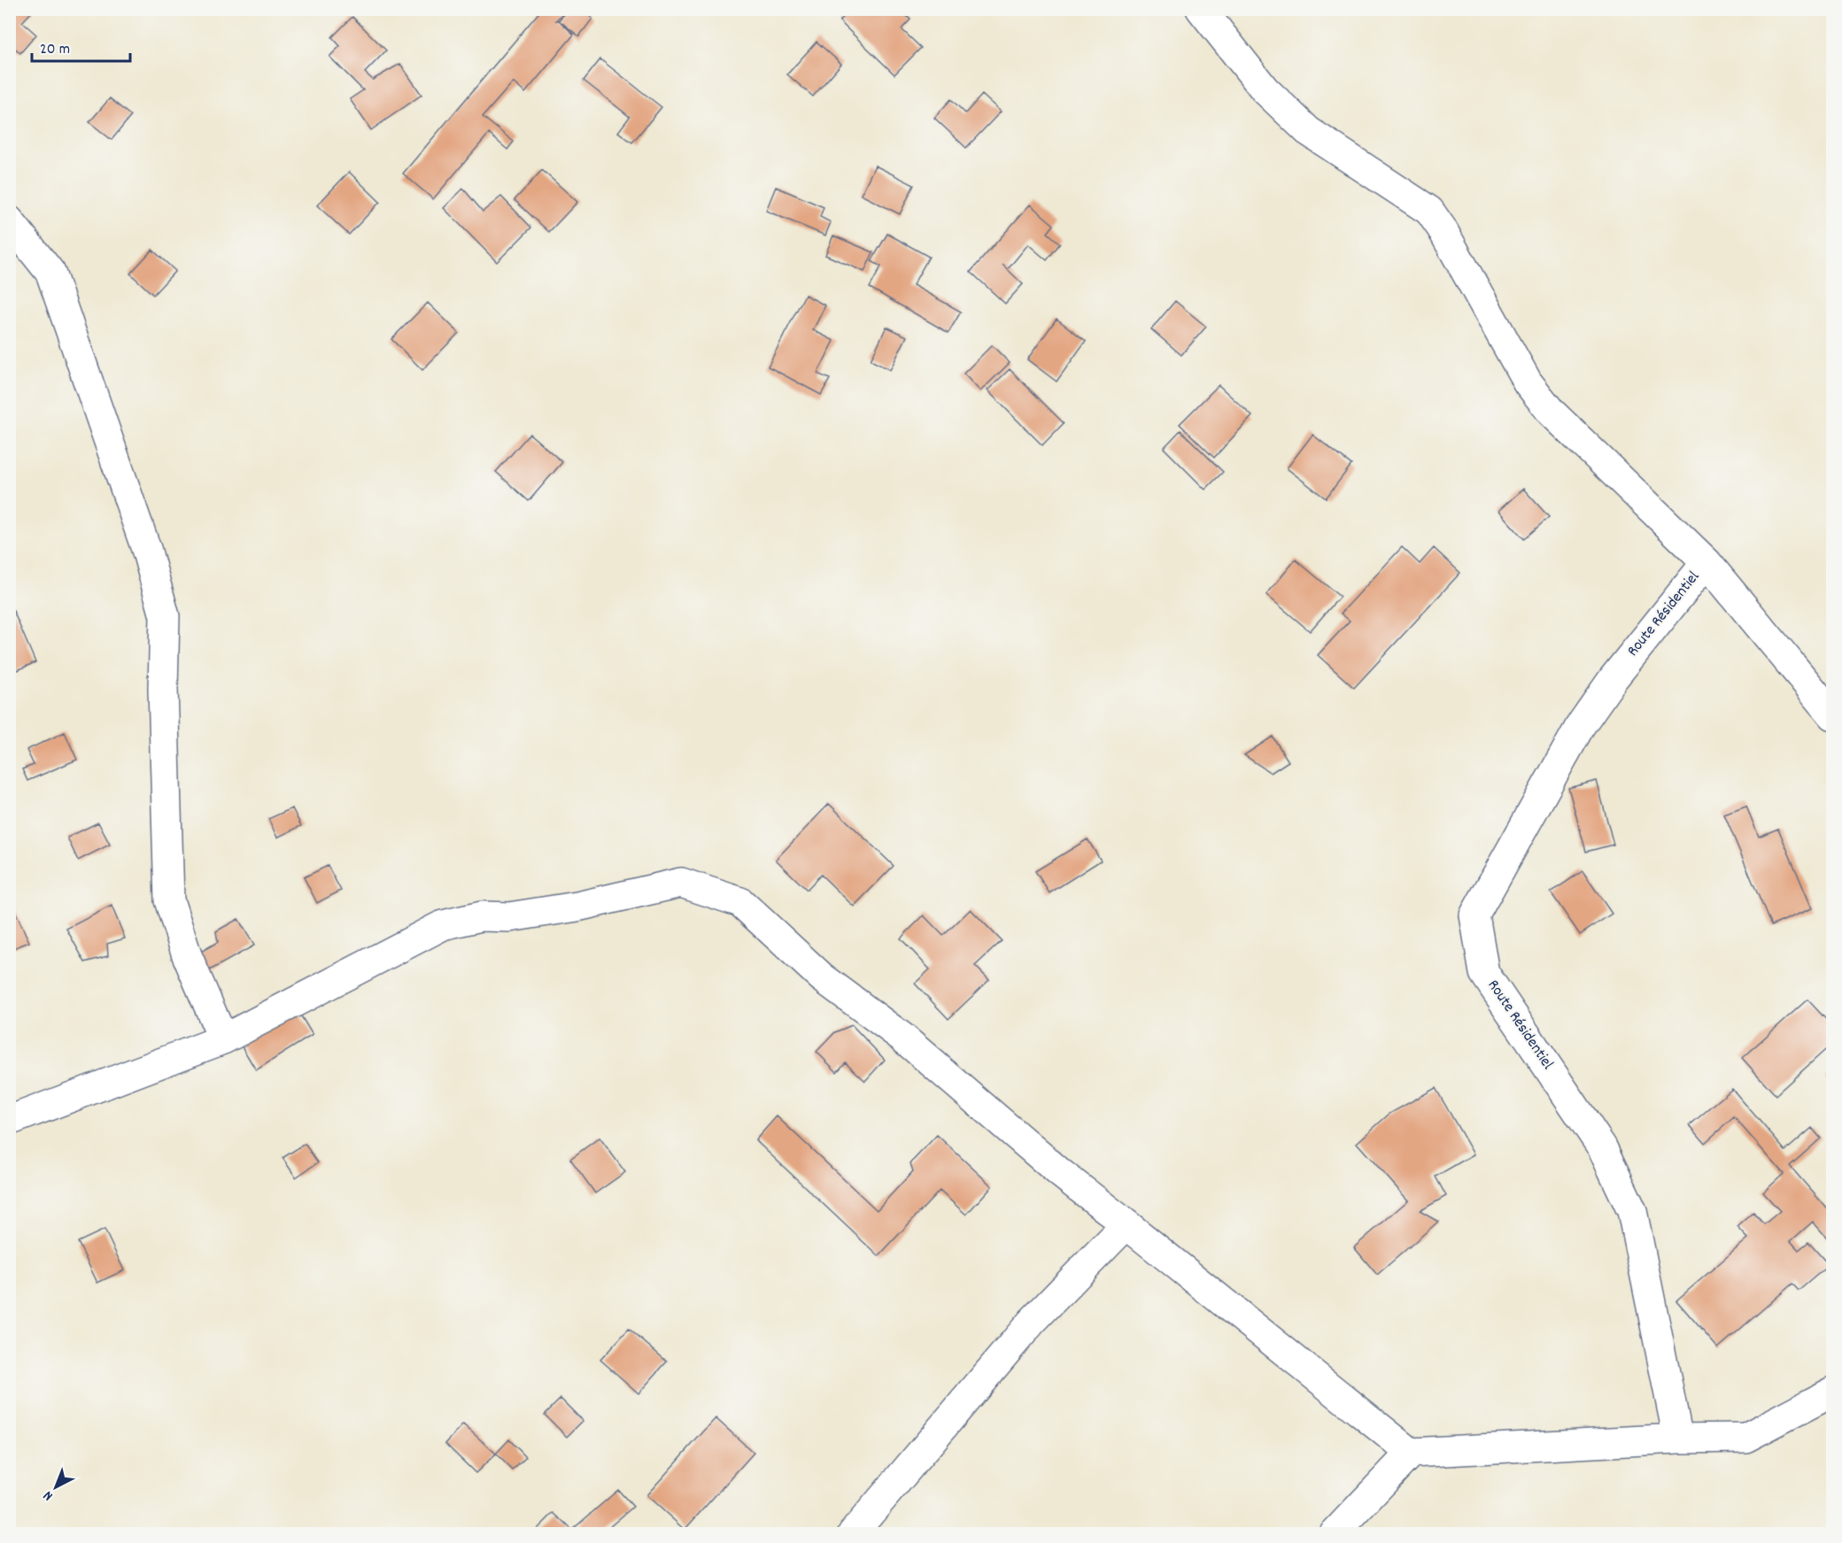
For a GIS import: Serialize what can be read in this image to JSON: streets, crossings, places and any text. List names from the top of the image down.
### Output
{
  "streets": {
    "street": ["Route Résidentiel"]
  },
  "scale_bar": "20 m",
  "north": "bottom left"
}
